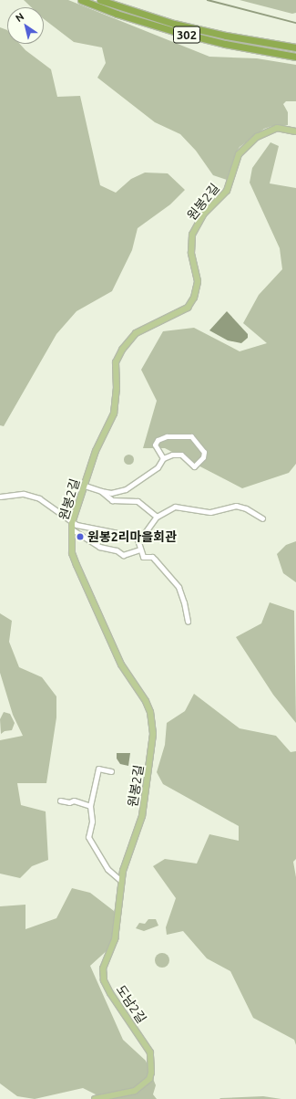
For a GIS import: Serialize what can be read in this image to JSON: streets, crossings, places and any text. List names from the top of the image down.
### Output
{
  "streets": {
    "highway": ["302"],
    "main road": ["원봉2길", "도남2길"]
  },
  "crossings": [
    ["원봉2길", "도남2길"]
  ],
  "places": ["원봉2리마을회관"],
  "north": "top left"
}
